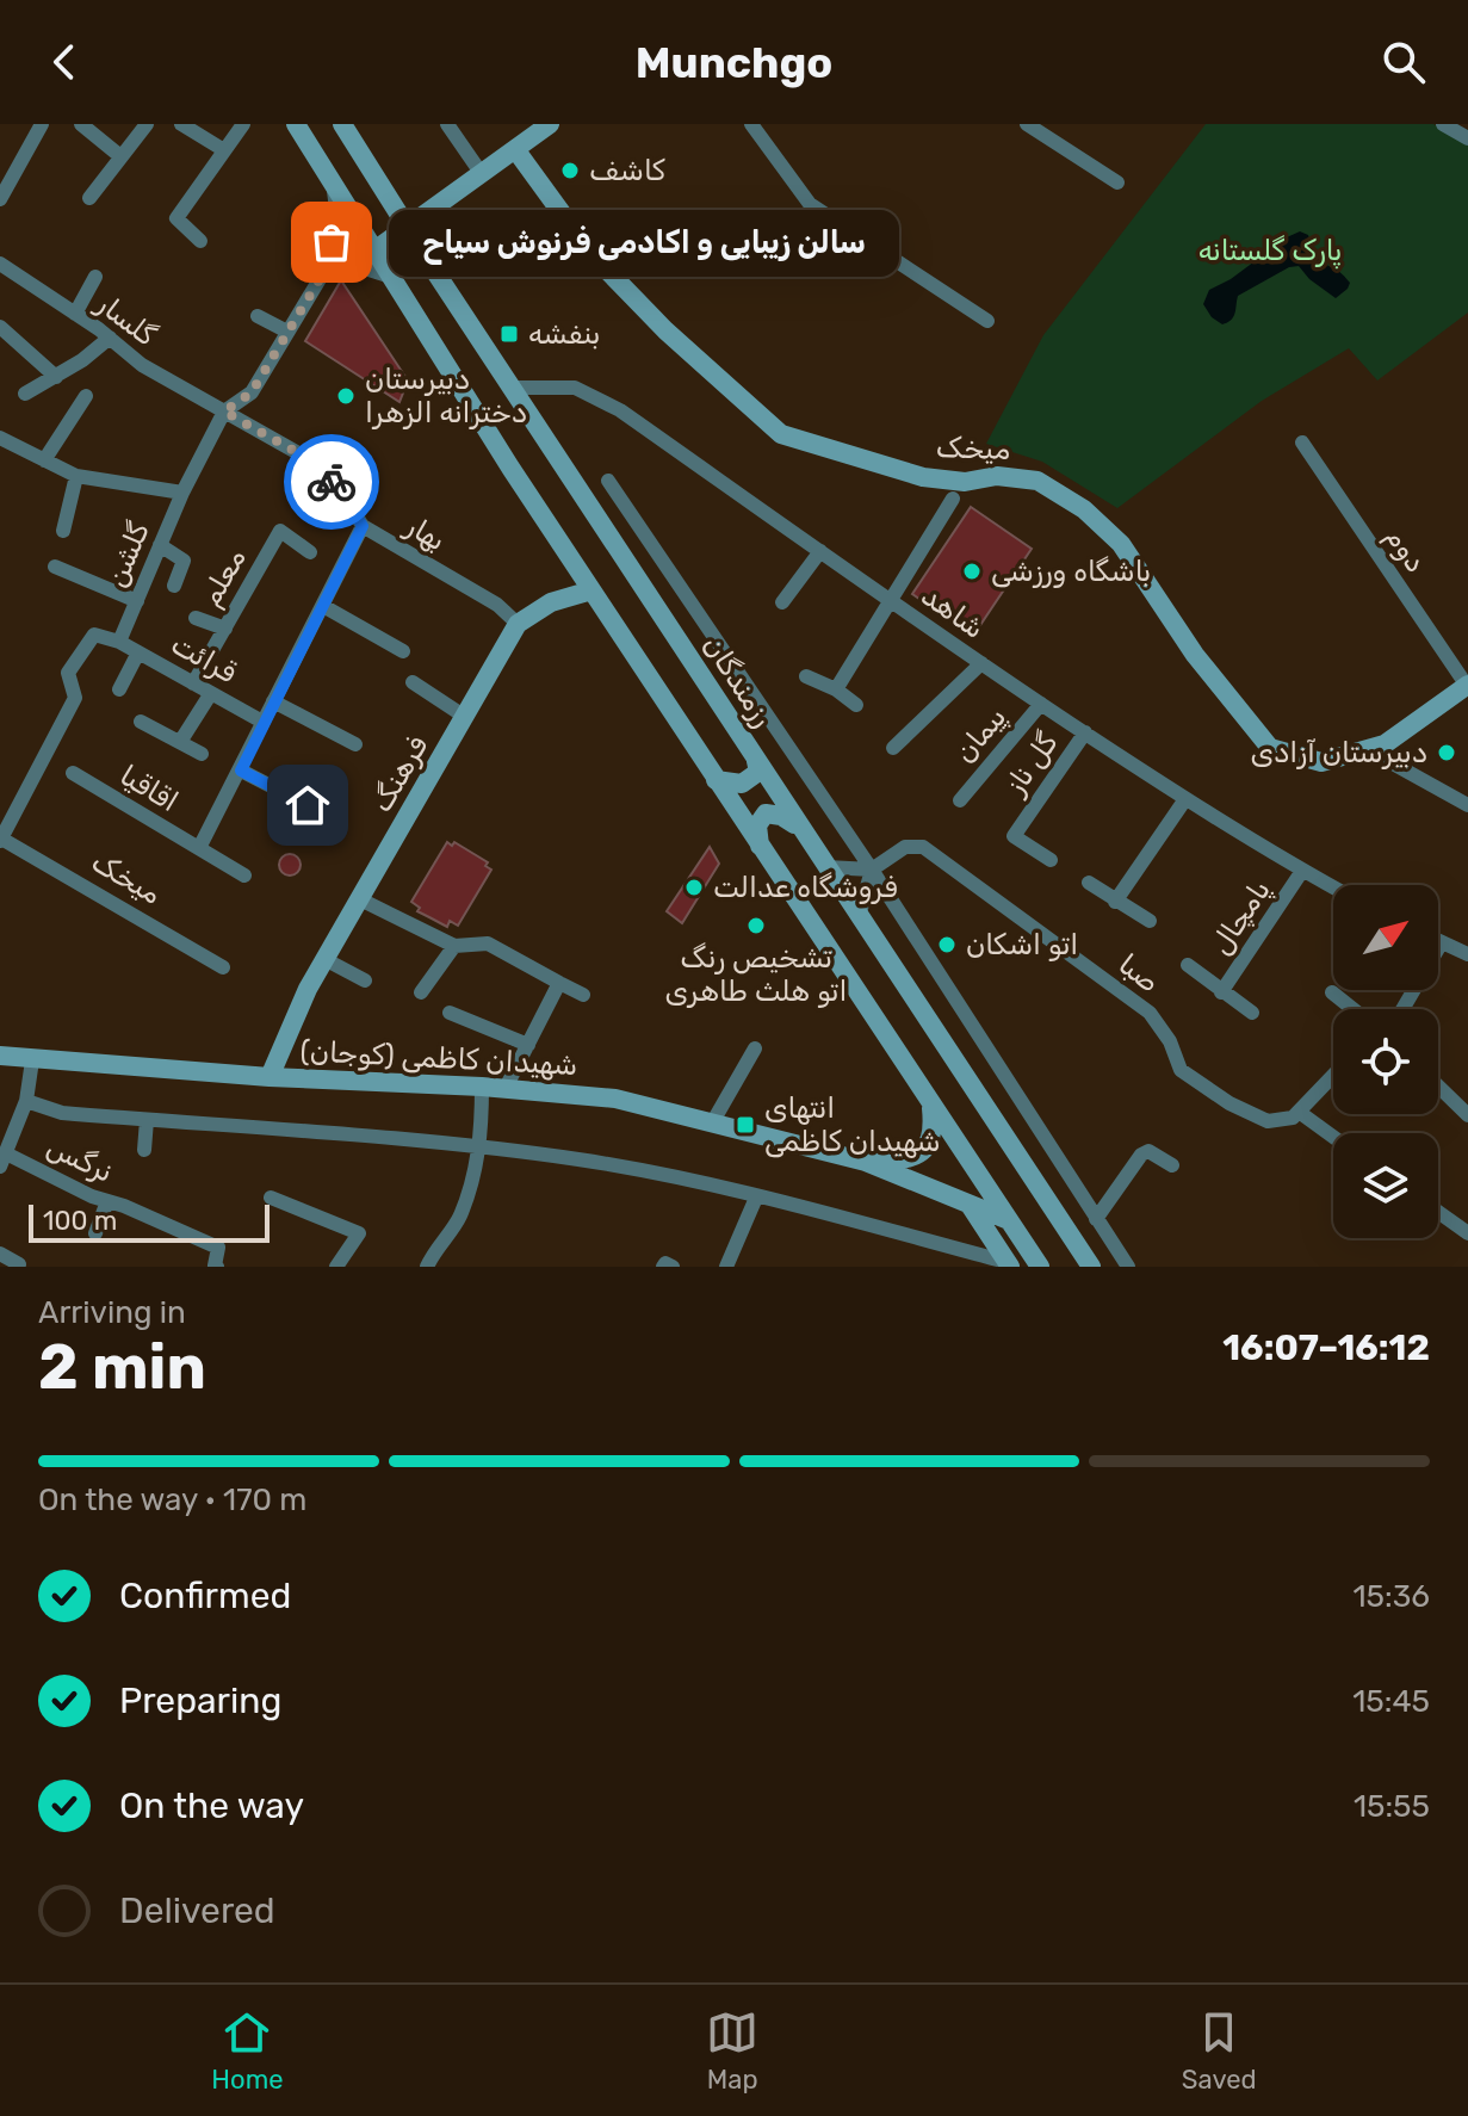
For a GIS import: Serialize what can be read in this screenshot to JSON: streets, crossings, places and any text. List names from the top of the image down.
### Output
{
  "streets": {
    "main road": [
      "میخک",
      "رزمندگان",
      "فرهنگ",
      "شهیدان کاظمی (کوجان)"
    ],
    "street": [
      "گلسار",
      "بهار",
      "دوم",
      "گلشن",
      "معلم",
      "شاهد",
      "قرائت",
      "پیمان",
      "گل ناز",
      "اقاقیا",
      "پامچال",
      "صبا",
      "نرگس"
    ]
  },
  "crossings": [
    ["گلسار", "بهار"],
    ["گلسار", "گلشن"],
    ["میخک", "دوم"],
    ["بهار", "گلشن"],
    ["بهار", "فرهنگ"],
    ["بهار", "اقاقیا"],
    ["گلشن", "قرائت"],
    ["معلم", "قرائت"],
    ["شاهد", "رزمندگان"],
    ["شاهد", "پیمان"],
    ["شاهد", "گل ناز"],
    ["شاهد", "پامچال"],
    ["قرائت", "اقاقیا"],
    ["فرهنگ", "شهیدان کاظمی (کوجان)"]
  ],
  "parks": ["پارک گلستانه"],
  "places": {
    "other": [
      "کاشف",
      "سالن زیبایی و اکادمی فرنوش سیاح",
      "دبيرستان دخترانه الزهرا",
      "باشگاه ورزشی",
      "دبیرستان آزادی",
      "فروشگاه عدالت",
      "تشخیص رنگ اتو هلث طاهری",
      "اتو اشکان"
    ],
    "transit": ["بنفشه", "انتهای شهیدان کاظمی"]
  },
  "scale_bar": "100 m",
  "north": "top right",
  "page": {
    "header": "Munchgo",
    "bubble": "سالن زیبایی و اکادمی فرنوش سیاح",
    "scale": "100 m",
    "heading": ["2 min", "Arriving in", "16:07–16:12"],
    "bar": "On the way · 170 m",
    "list": [
      ["Confirmed", "15:36"],
      ["Preparing", "15:45"],
      ["On the way", "15:55"],
      "Delivered"
    ],
    "tabs": ["Home", "Map", "Saved"]
  }
}
